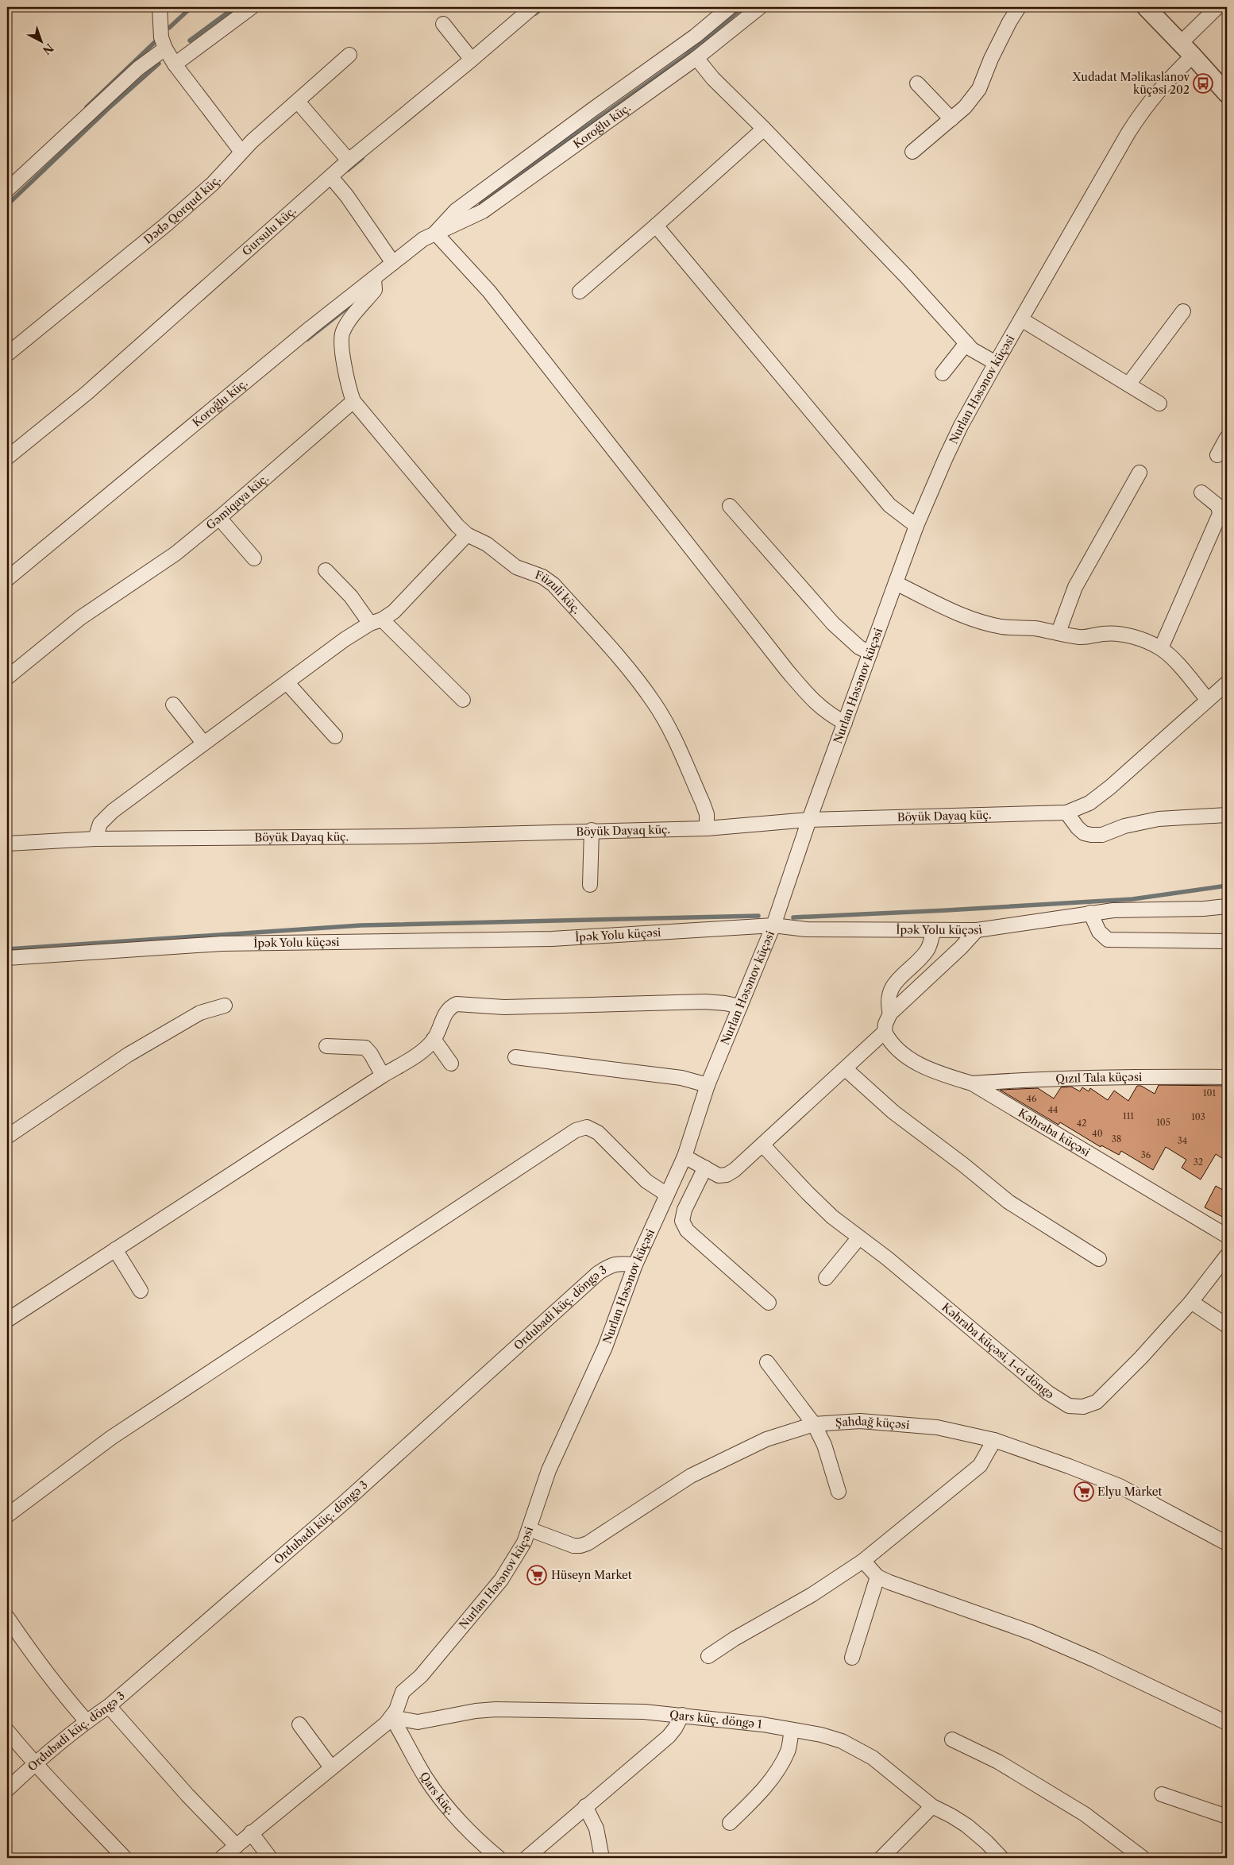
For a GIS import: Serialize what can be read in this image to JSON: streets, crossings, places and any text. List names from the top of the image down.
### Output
{
  "streets": {
    "street": [
      "Koroğlu küç.",
      "Dədə Qorqud küç.",
      "Gursulu küç.",
      "Nurlan Həsənov küçəsi",
      "Gəmiqaya küç.",
      "Füzuli küç.",
      "Böyük Dayaq küç.",
      "İpək Yolu küçəsi",
      "Qızıl Tala küçəsi",
      "Kəhraba küçəsi",
      "Ordubadi küç. döngə 3",
      "Kəhraba küçəsi, 1-ci döngə",
      "Şahdağ küçəsi",
      "Qars küç. döngə 1",
      "Qars küç."
    ]
  },
  "crossings": [
    ["Nurlan Həsənov küçəsi", "Böyük Dayaq küç."],
    ["Nurlan Həsənov küçəsi", "İpək Yolu küçəsi"],
    ["Nurlan Həsənov küçəsi", "Ordubadi küç. döngə 3"],
    ["Nurlan Həsənov küçəsi", "Şahdağ küçəsi"],
    ["Nurlan Həsənov küçəsi", "Qars küç. döngə 1"],
    ["Nurlan Həsənov küçəsi", "Qars küç."],
    ["Gəmiqaya küç.", "Füzuli küç."],
    ["Füzuli küç.", "Böyük Dayaq küç."],
    ["Qızıl Tala küçəsi", "Kəhraba küçəsi"],
    ["Qars küç. döngə 1", "Qars küç."]
  ],
  "places": {
    "bus stop": ["Xudadat Məlikaslanov küçəsi 202"],
    "supermarket": ["Elyu Market", "Hüseyn Market"]
  },
  "house_numbers": [
    "101",
    "46",
    "44",
    "111",
    "103",
    "105",
    "42",
    "40",
    "38",
    "34",
    "36",
    "32"
  ],
  "north": "bottom right"
}
